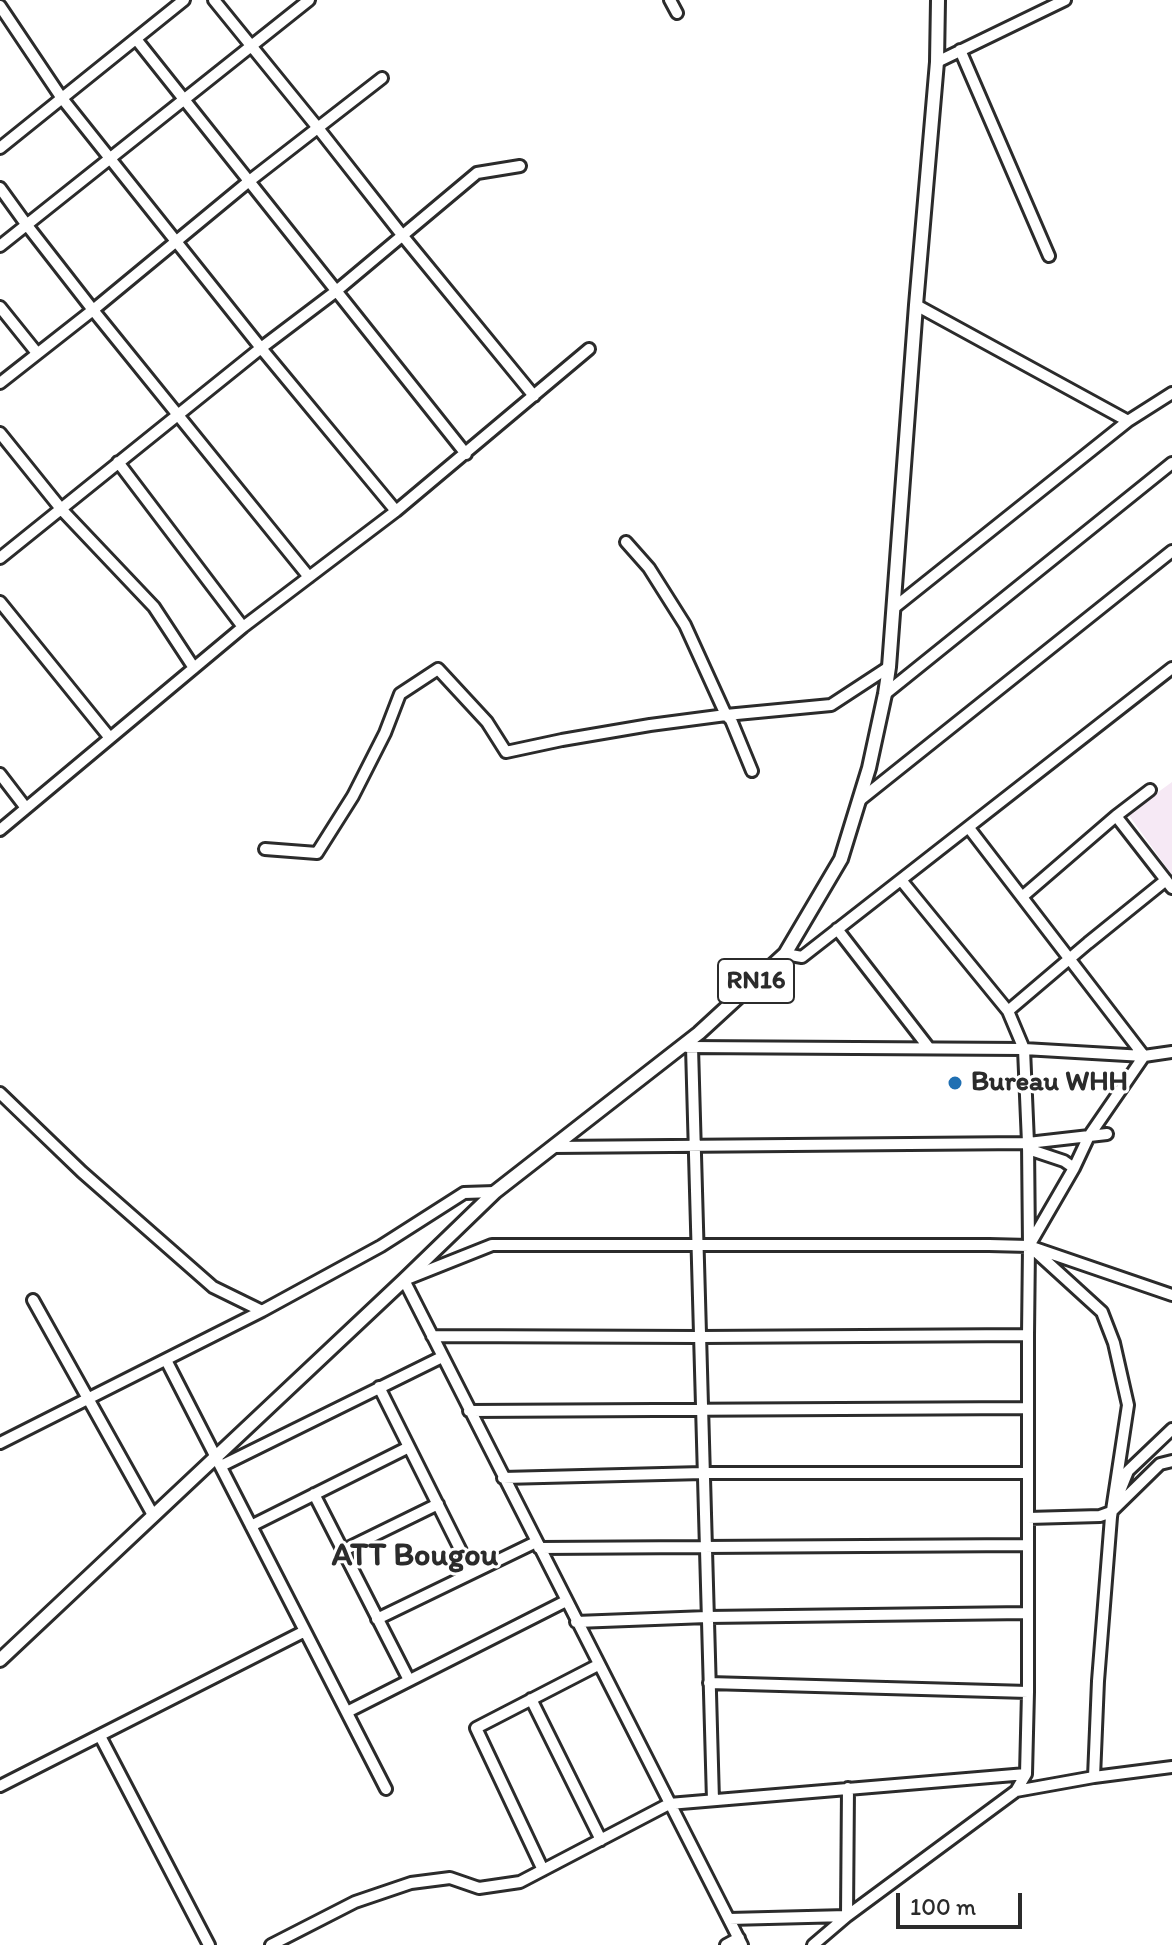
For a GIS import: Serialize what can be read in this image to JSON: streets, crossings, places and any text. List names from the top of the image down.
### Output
{
  "streets": {
    "main road": ["RN16"]
  },
  "districts": ["ATT Bougou"],
  "places": ["Bureau WHH"],
  "scale_bar": "100 m"
}
